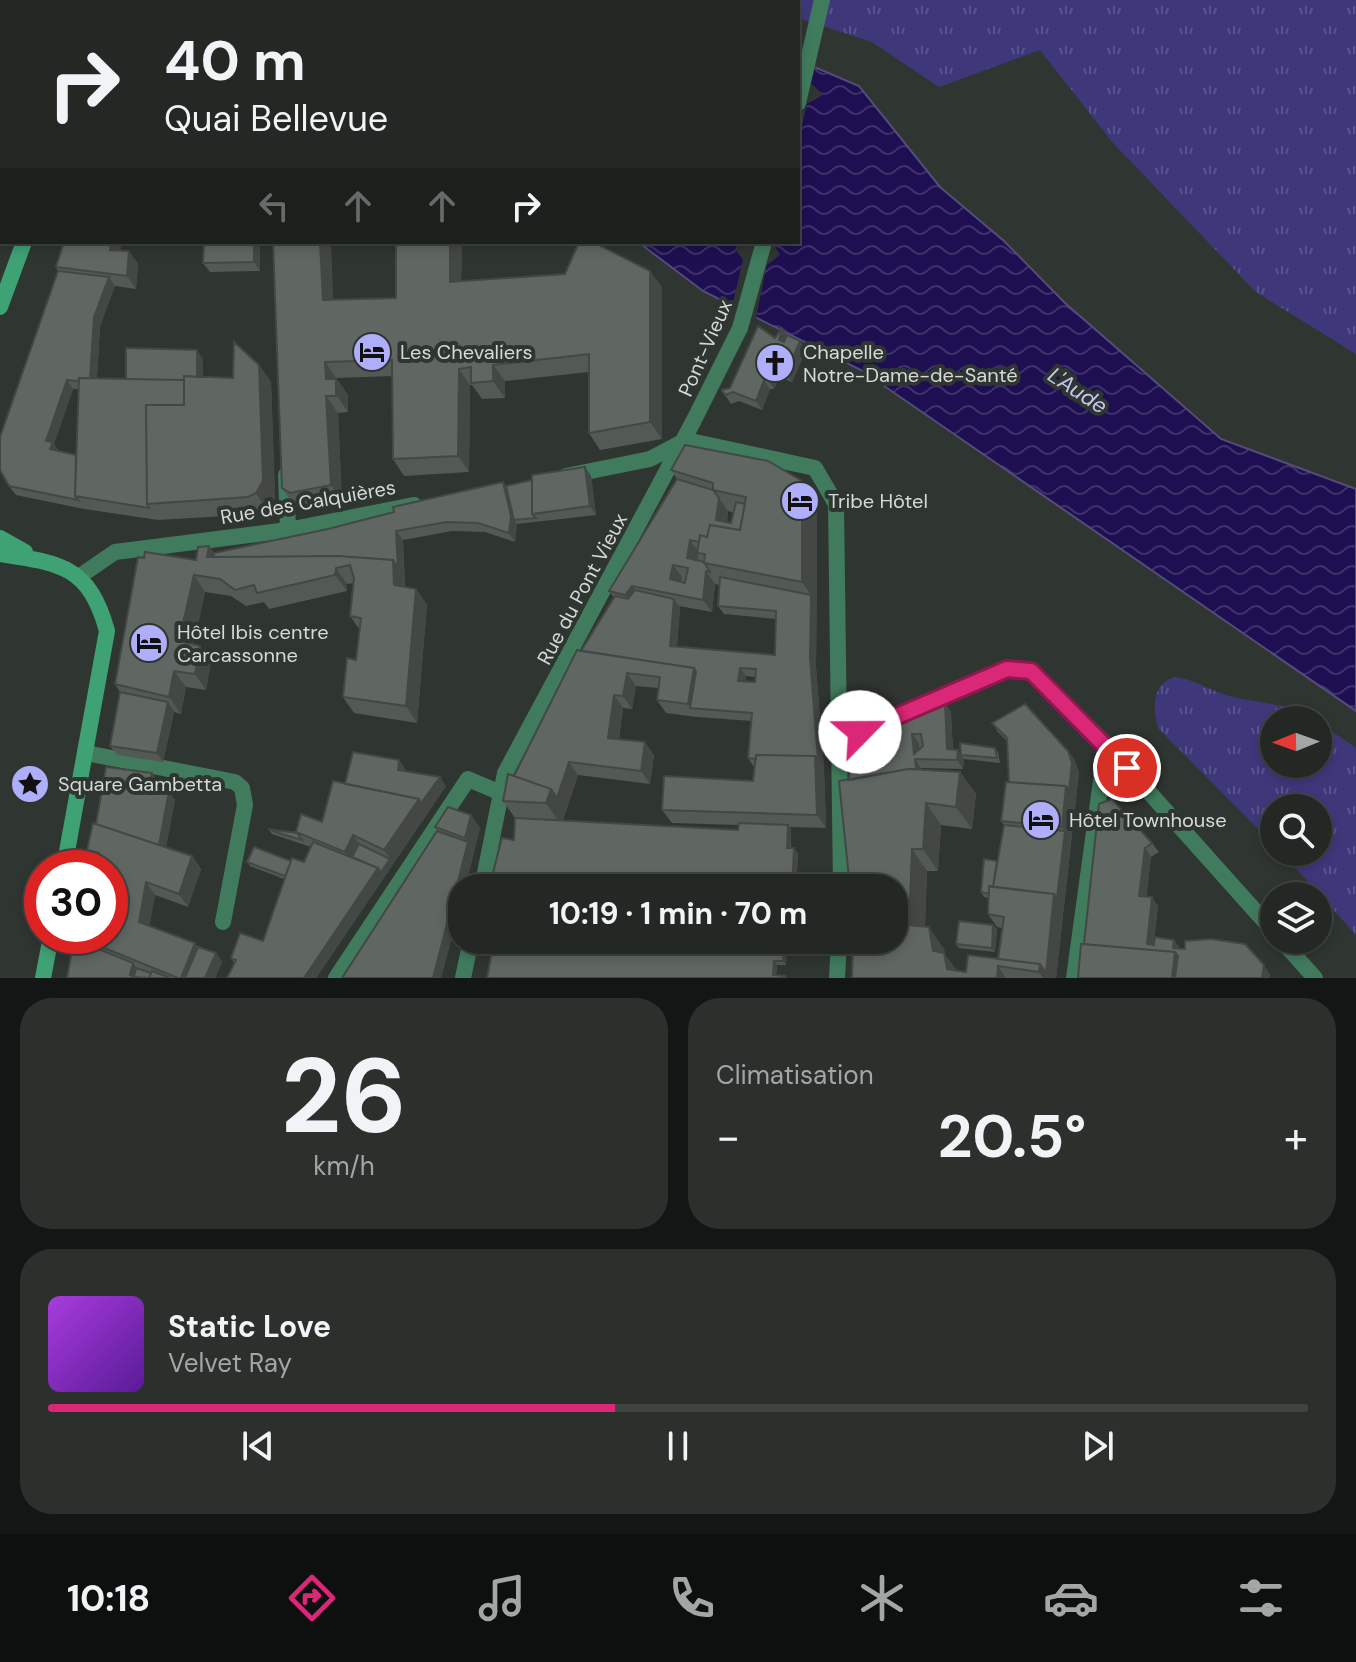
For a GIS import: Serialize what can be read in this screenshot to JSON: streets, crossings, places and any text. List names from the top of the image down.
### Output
{
  "streets": {
    "street": ["Pont-Vieux", "Rue des Calquières", "Rue du Pont Vieux"]
  },
  "crossings": [
    ["Pont-Vieux", "Rue du Pont Vieux"]
  ],
  "water": ["L'Aude"],
  "places": {
    "hotel": [
      "Les Chevaliers",
      "Tribe Hôtel",
      "Hôtel Ibis centre Carcassonne",
      "Hôtel Townhouse"
    ],
    "church": ["Chapelle Notre-Dame-de-Santé"],
    "place": ["Square Gambetta"]
  },
  "north": "left",
  "page": {
    "turn": ["40 m", "Quai Bellevue"],
    "limit": "30",
    "trip": "10:19 · 1 min · 70 m",
    "tile": [
      ["26", "km/h"],
      "Climatisation"
    ],
    "heat": ["−", "20.5°", "+"],
    "song": ["Static Love", "Velvet Ray"],
    "tabs": "10:18"
  }
}
